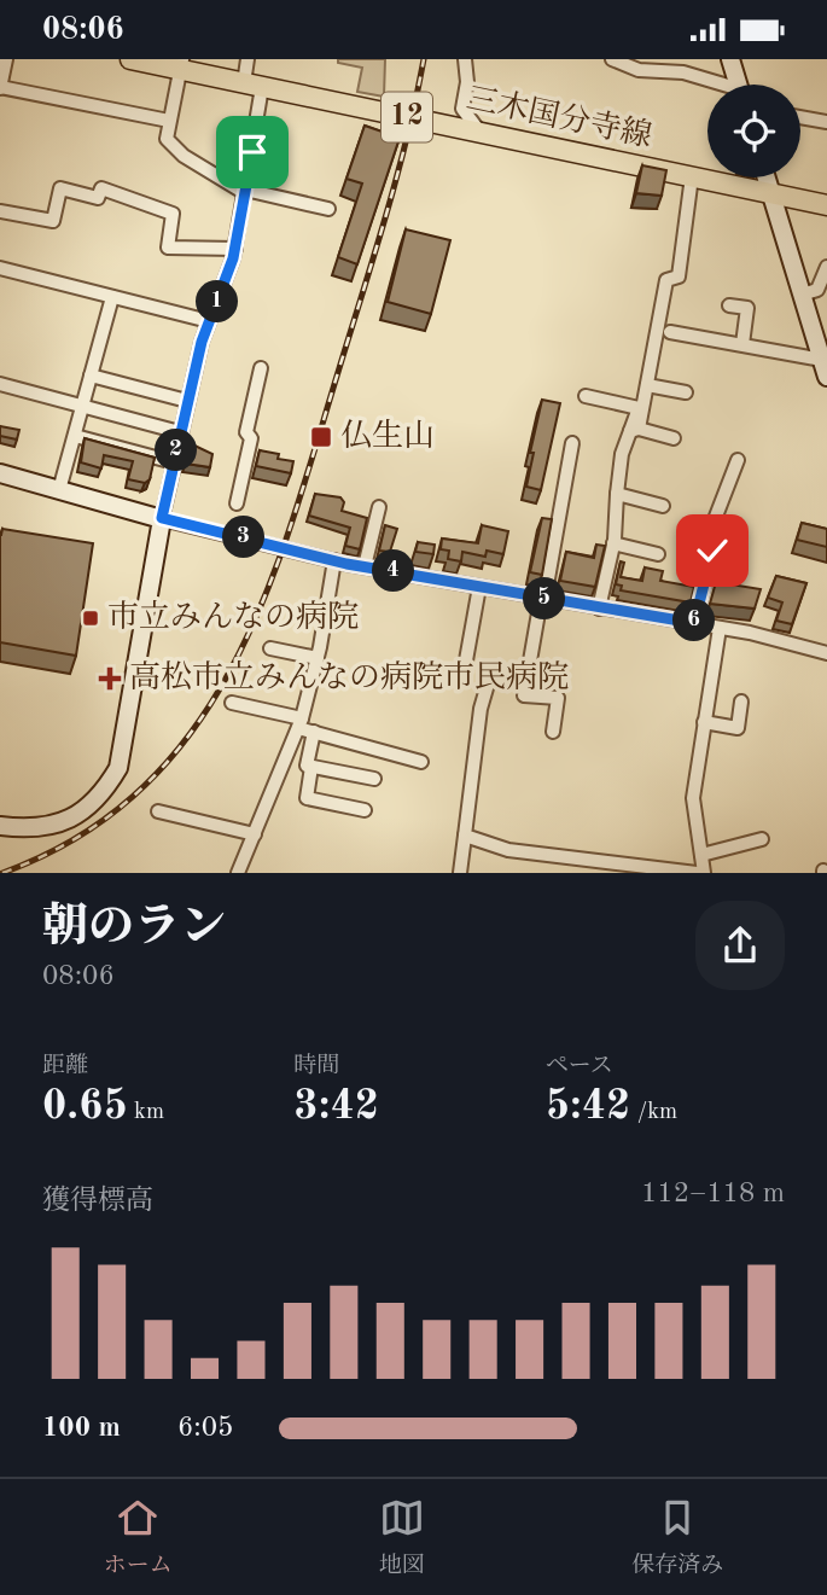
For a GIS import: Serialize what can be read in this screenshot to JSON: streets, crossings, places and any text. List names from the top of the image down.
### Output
{
  "streets": {
    "main road": ["12", "三木国分寺線"]
  },
  "places": {
    "transit": ["仏生山", "市立みんなの病院"],
    "health": ["高松市立みんなの病院市民病院"]
  },
  "page": {
    "status": "08:06",
    "pins": [
      "1",
      "2",
      "3",
      "4",
      "5",
      "6"
    ],
    "heading": ["朝のラン", "08:06"],
    "stats": [
      ["距離", "0.65 km"],
      ["時間", "3:42"],
      ["ペース", "5:42 /km"]
    ],
    "chart": ["獲得標高", "112–118 m"],
    "list": [
      {
        "name": "100 m",
        "note": "6:05"
      }
    ],
    "tabs": ["ホーム", "地図", "保存済み"]
  }
}
